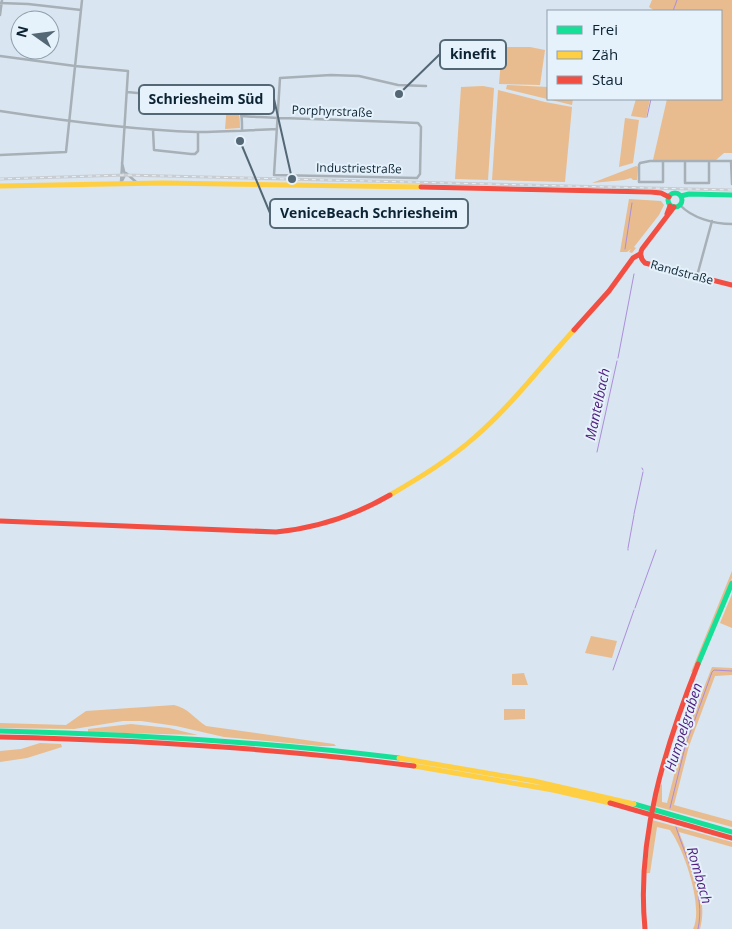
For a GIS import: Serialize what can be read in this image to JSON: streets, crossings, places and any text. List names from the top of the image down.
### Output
{
  "streets": {
    "main road": ["Randstraße"],
    "street": ["Porphyrstraße", "Industriestraße"]
  },
  "crossings": [
    ["Porphyrstraße", "Industriestraße"]
  ],
  "water": ["Mantelbach", "Humpelgraben", "Rombach"],
  "places": ["kinefit", "VeniceBeach Schriesheim", "Schriesheim Süd"],
  "legend": ["Frei", "Zäh", "Stau"],
  "north": "left"
}
